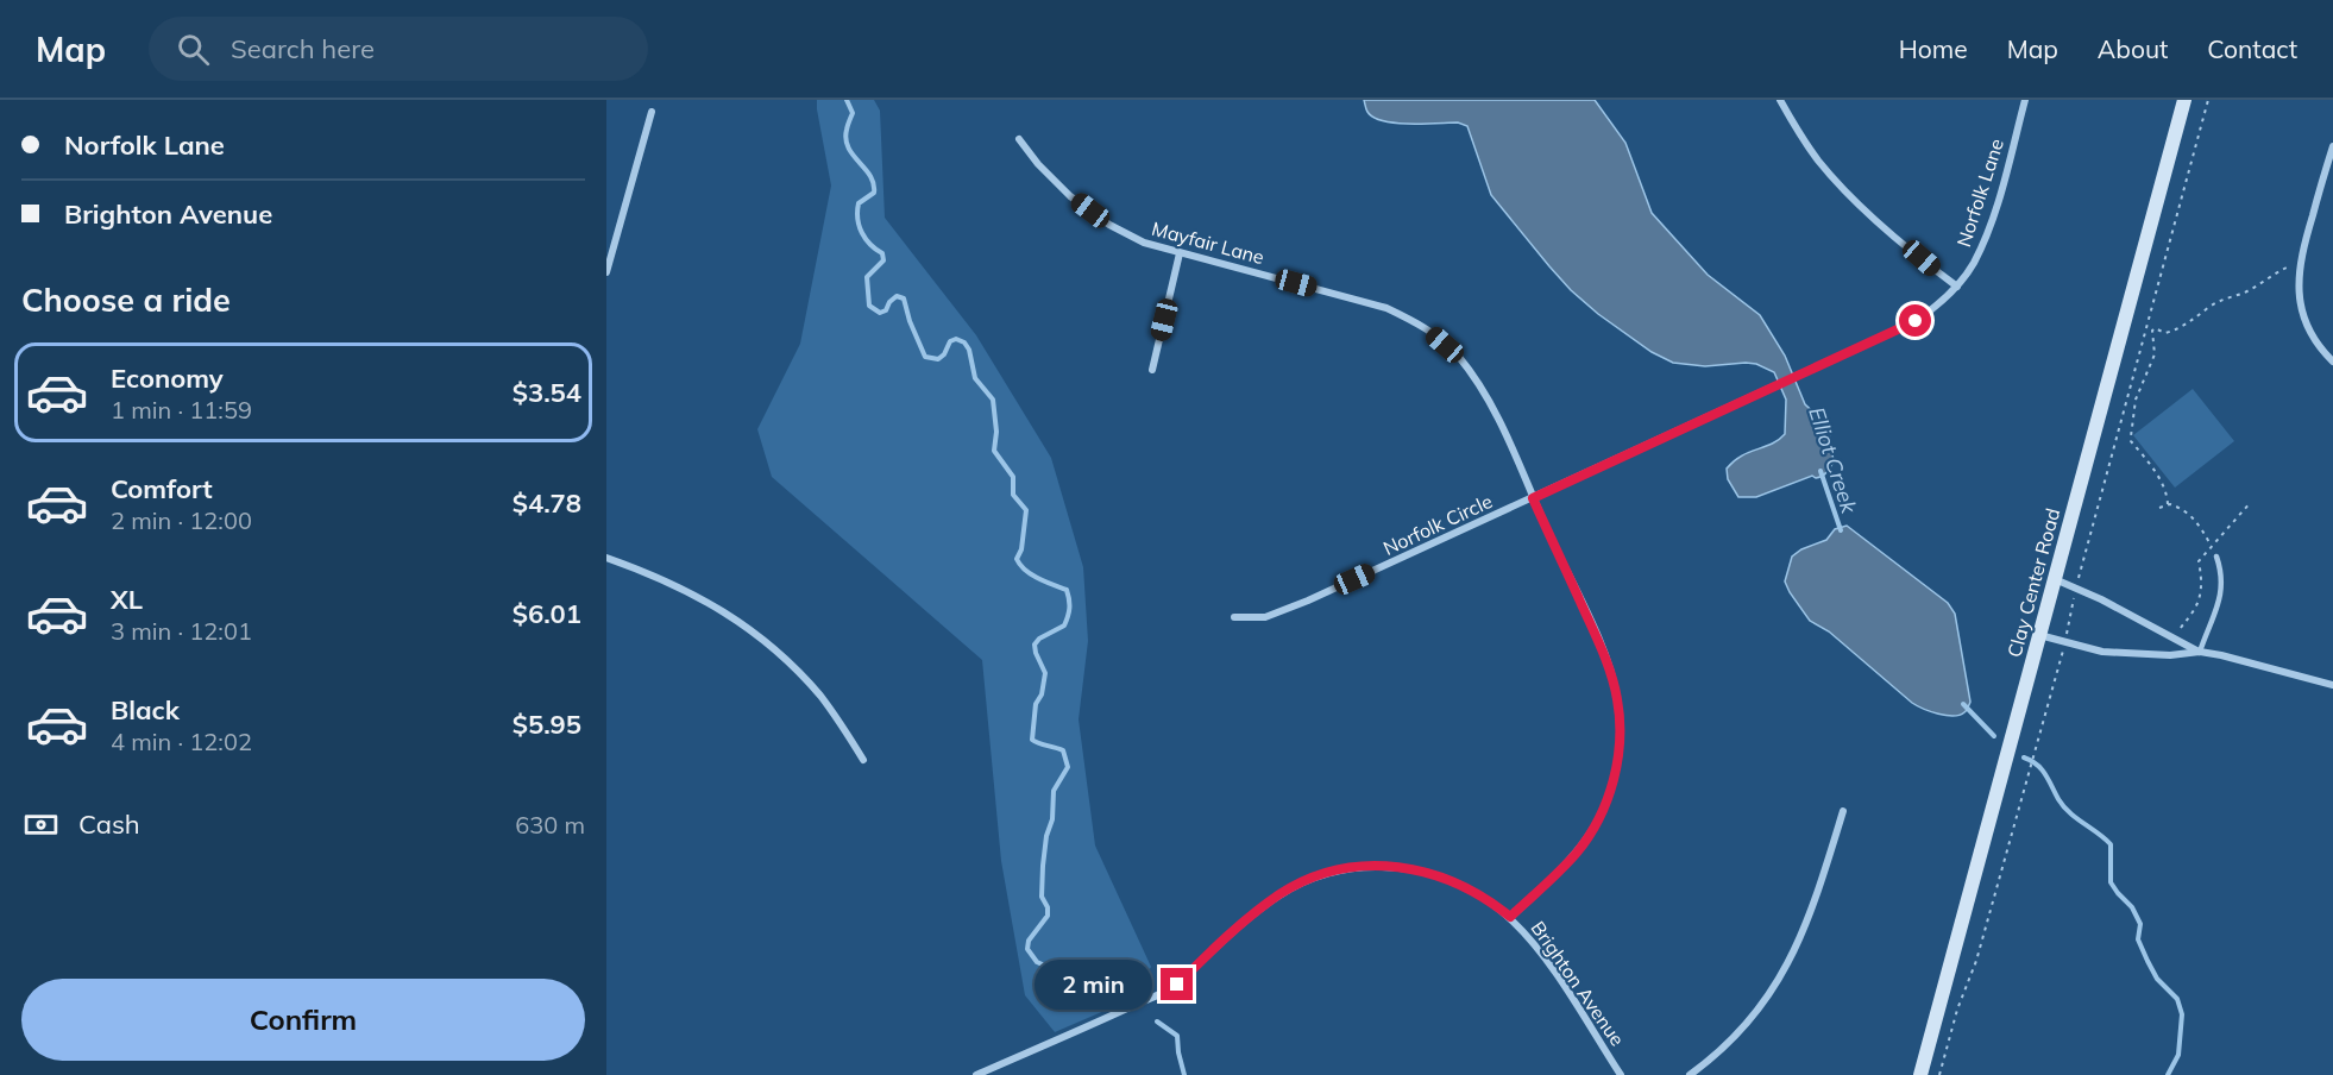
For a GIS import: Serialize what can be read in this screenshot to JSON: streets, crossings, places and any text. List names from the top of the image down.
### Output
{
  "streets": {
    "street": [
      "Norfolk Lane",
      "Mayfair Lane",
      "Norfolk Circle",
      "Clay Center Road",
      "Brighton Avenue"
    ]
  },
  "crossings": [
    ["Norfolk Lane", "Mayfair Lane"],
    ["Norfolk Lane", "Norfolk Circle"],
    ["Mayfair Lane", "Norfolk Circle"],
    ["Mayfair Lane", "Brighton Avenue"]
  ],
  "water": ["Elliot Creek"],
  "page": {
    "header": "Map",
    "search": "Search here",
    "nav": [
      "Home",
      "Map",
      "About",
      "Contact"
    ],
    "banner": ["Norfolk Lane", "Brighton Avenue"],
    "heading": "Choose a ride",
    "list": [
      {
        "name": "Economy",
        "note": "1 min · 11:59",
        "value": "$3.54"
      },
      {
        "name": "Comfort",
        "note": "2 min · 12:00",
        "value": "$4.78"
      },
      {
        "name": "XL",
        "note": "3 min · 12:01",
        "value": "$6.01"
      },
      {
        "name": "Black",
        "note": "4 min · 12:02",
        "value": "$5.95"
      }
    ],
    "pay": ["Cash", "630 m"],
    "bubble": "2 min",
    "buttons": "Confirm"
  }
}
